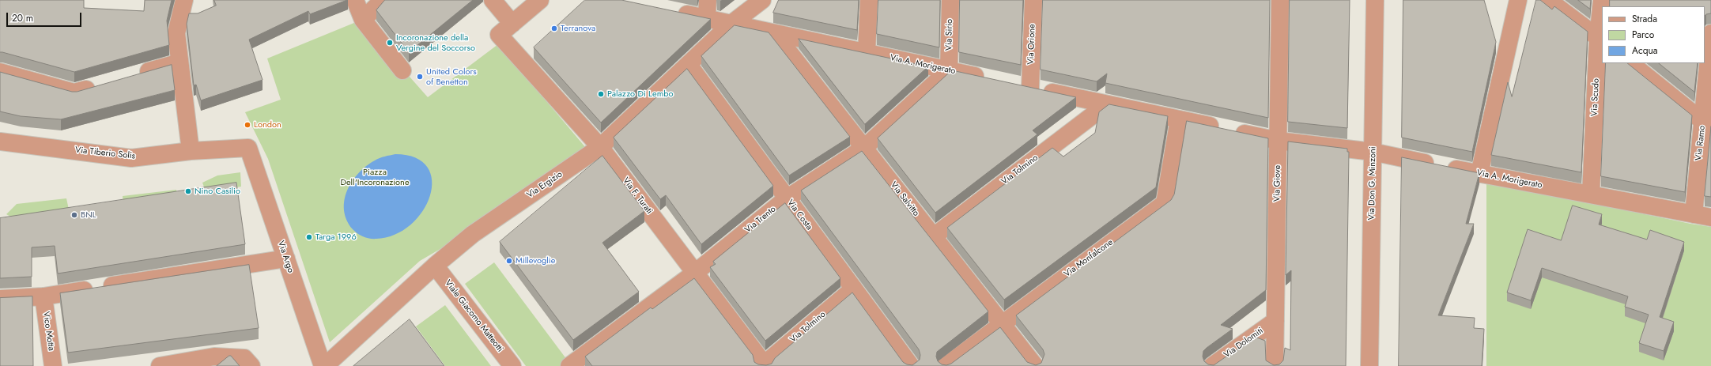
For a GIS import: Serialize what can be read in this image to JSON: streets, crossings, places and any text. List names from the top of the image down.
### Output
{
  "streets": {
    "street": [
      "Via Sirio",
      "Via Orione",
      "Via A. Morigerato",
      "Via Scudo",
      "Via Ramo",
      "Via Tiberio Solis",
      "Via Tolmino",
      "Via Giove",
      "Via Don G. Minzoni",
      "Via Ergizio",
      "Via F. Turati",
      "Via Salvitto",
      "Via Costa",
      "Via Trento",
      "Via Argo",
      "Via Monfalcone",
      "Viale Giacomo Matteotti",
      "Vico Motta",
      "Via Dolomiti"
    ]
  },
  "crossings": [
    ["Via Sirio", "Via A. Morigerato"],
    ["Via Sirio", "Via Trento"],
    ["Via Orione", "Via A. Morigerato"],
    ["Via A. Morigerato", "Via Scudo"],
    ["Via A. Morigerato", "Via Ramo"],
    ["Via A. Morigerato", "Via Tolmino"],
    ["Via A. Morigerato", "Via Giove"],
    ["Via A. Morigerato", "Via Don G. Minzoni"],
    ["Via A. Morigerato", "Via Ergizio"],
    ["Via A. Morigerato", "Via Salvitto"],
    ["Via A. Morigerato", "Via Trento"],
    ["Via A. Morigerato", "Via Monfalcone"],
    ["Via Tiberio Solis", "Via Argo"],
    ["Via Tolmino", "Via F. Turati"],
    ["Via Tolmino", "Via Salvitto"],
    ["Via Tolmino", "Via Costa"],
    ["Via Giove", "Via Dolomiti"],
    ["Via Ergizio", "Via F. Turati"],
    ["Via Ergizio", "Via Costa"],
    ["Via Ergizio", "Via Argo"],
    ["Via Ergizio", "Viale Giacomo Matteotti"],
    ["Via F. Turati", "Via Trento"],
    ["Via Salvitto", "Via Trento"],
    ["Via Salvitto", "Via Monfalcone"],
    ["Via Costa", "Via Trento"]
  ],
  "parks": ["Piazza Dell'Incoronazione"],
  "places": [
    "Terranova",
    "Incoronazione della Vergine del Soccorso",
    "United Colors of Benetton",
    "Palazzo Di Lembo",
    "London",
    "Nino Casilio",
    "BNL",
    "Targa 1996",
    "Millevoglie"
  ],
  "legend": ["Strada", "Parco", "Acqua"],
  "scale_bar": "20 m"
}
